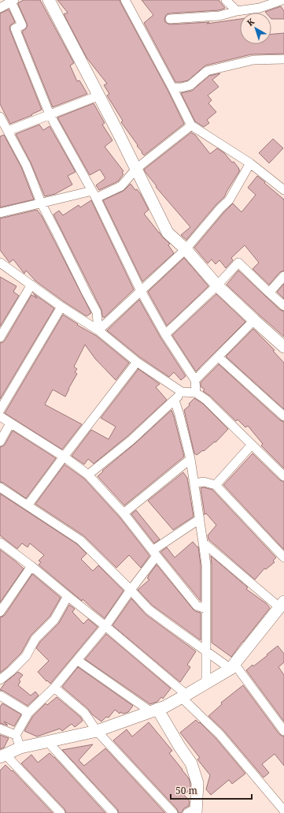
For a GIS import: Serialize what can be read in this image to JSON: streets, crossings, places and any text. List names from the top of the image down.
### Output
{
  "scale_bar": "50 m",
  "north": "top left"
}
